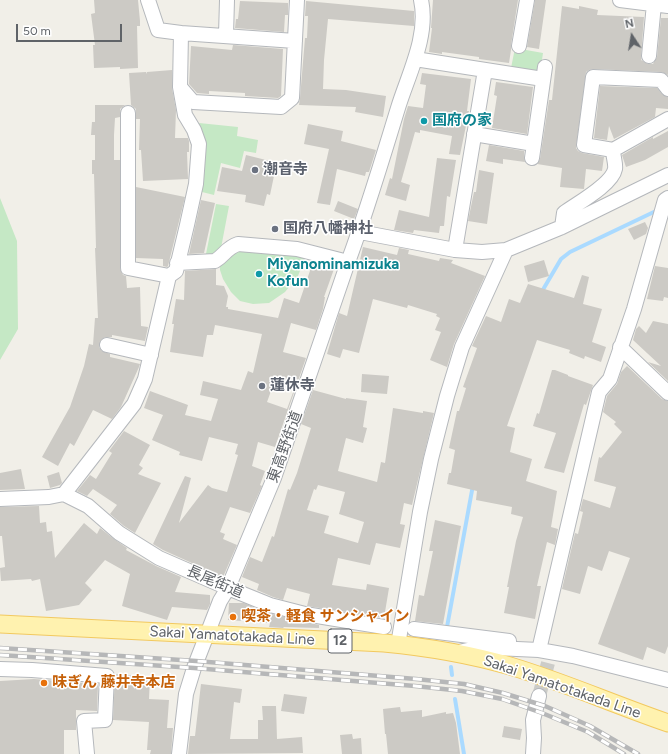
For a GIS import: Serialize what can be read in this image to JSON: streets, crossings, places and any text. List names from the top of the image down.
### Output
{
  "streets": {
    "main road": ["Sakai Yamatotakada Line", "12"],
    "street": ["東高野街道", "長尾街道"]
  },
  "crossings": [
    ["東高野街道", "長尾街道"],
    ["東高野街道", "Sakai Yamatotakada Line"]
  ],
  "places": [
    "国府の家",
    "潮音寺",
    "国府八幡神社",
    "Miyanominamizuka Kofun",
    "蓮休寺",
    "喫茶・軽食 サンシャイン",
    "味ぎん 藤井寺本店"
  ],
  "scale_bar": "50 m",
  "north": "top"
}
